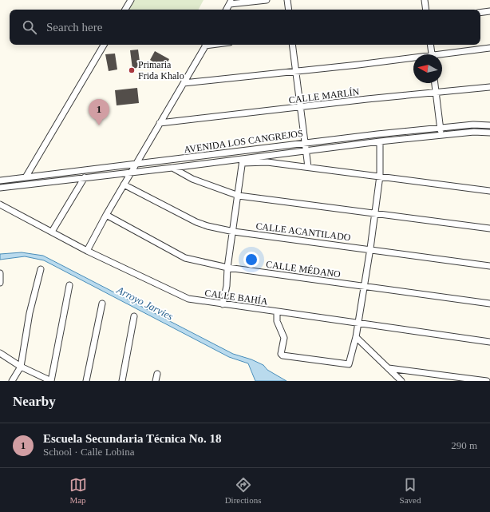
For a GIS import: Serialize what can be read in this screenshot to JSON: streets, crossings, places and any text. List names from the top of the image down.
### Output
{
  "streets": {
    "street": [
      "CALLE MARLÍN",
      "AVENIDA LOS CANGREJOS",
      "CALLE ACANTILADO",
      "CALLE MÉDANO",
      "CALLE BAHÍA"
    ]
  },
  "water": ["Arroyo Jarvies"],
  "places": ["Primaria Frida Khalo"],
  "north": "left",
  "page": {
    "search": "Search here",
    "pins": "1",
    "heading": "Nearby",
    "list": [
      {
        "mark": "1",
        "name": "Escuela Secundaria Técnica No. 18",
        "note": "School · Calle Lobina",
        "value": "290 m"
      }
    ],
    "nav": ["Map", "Directions", "Saved"]
  }
}
